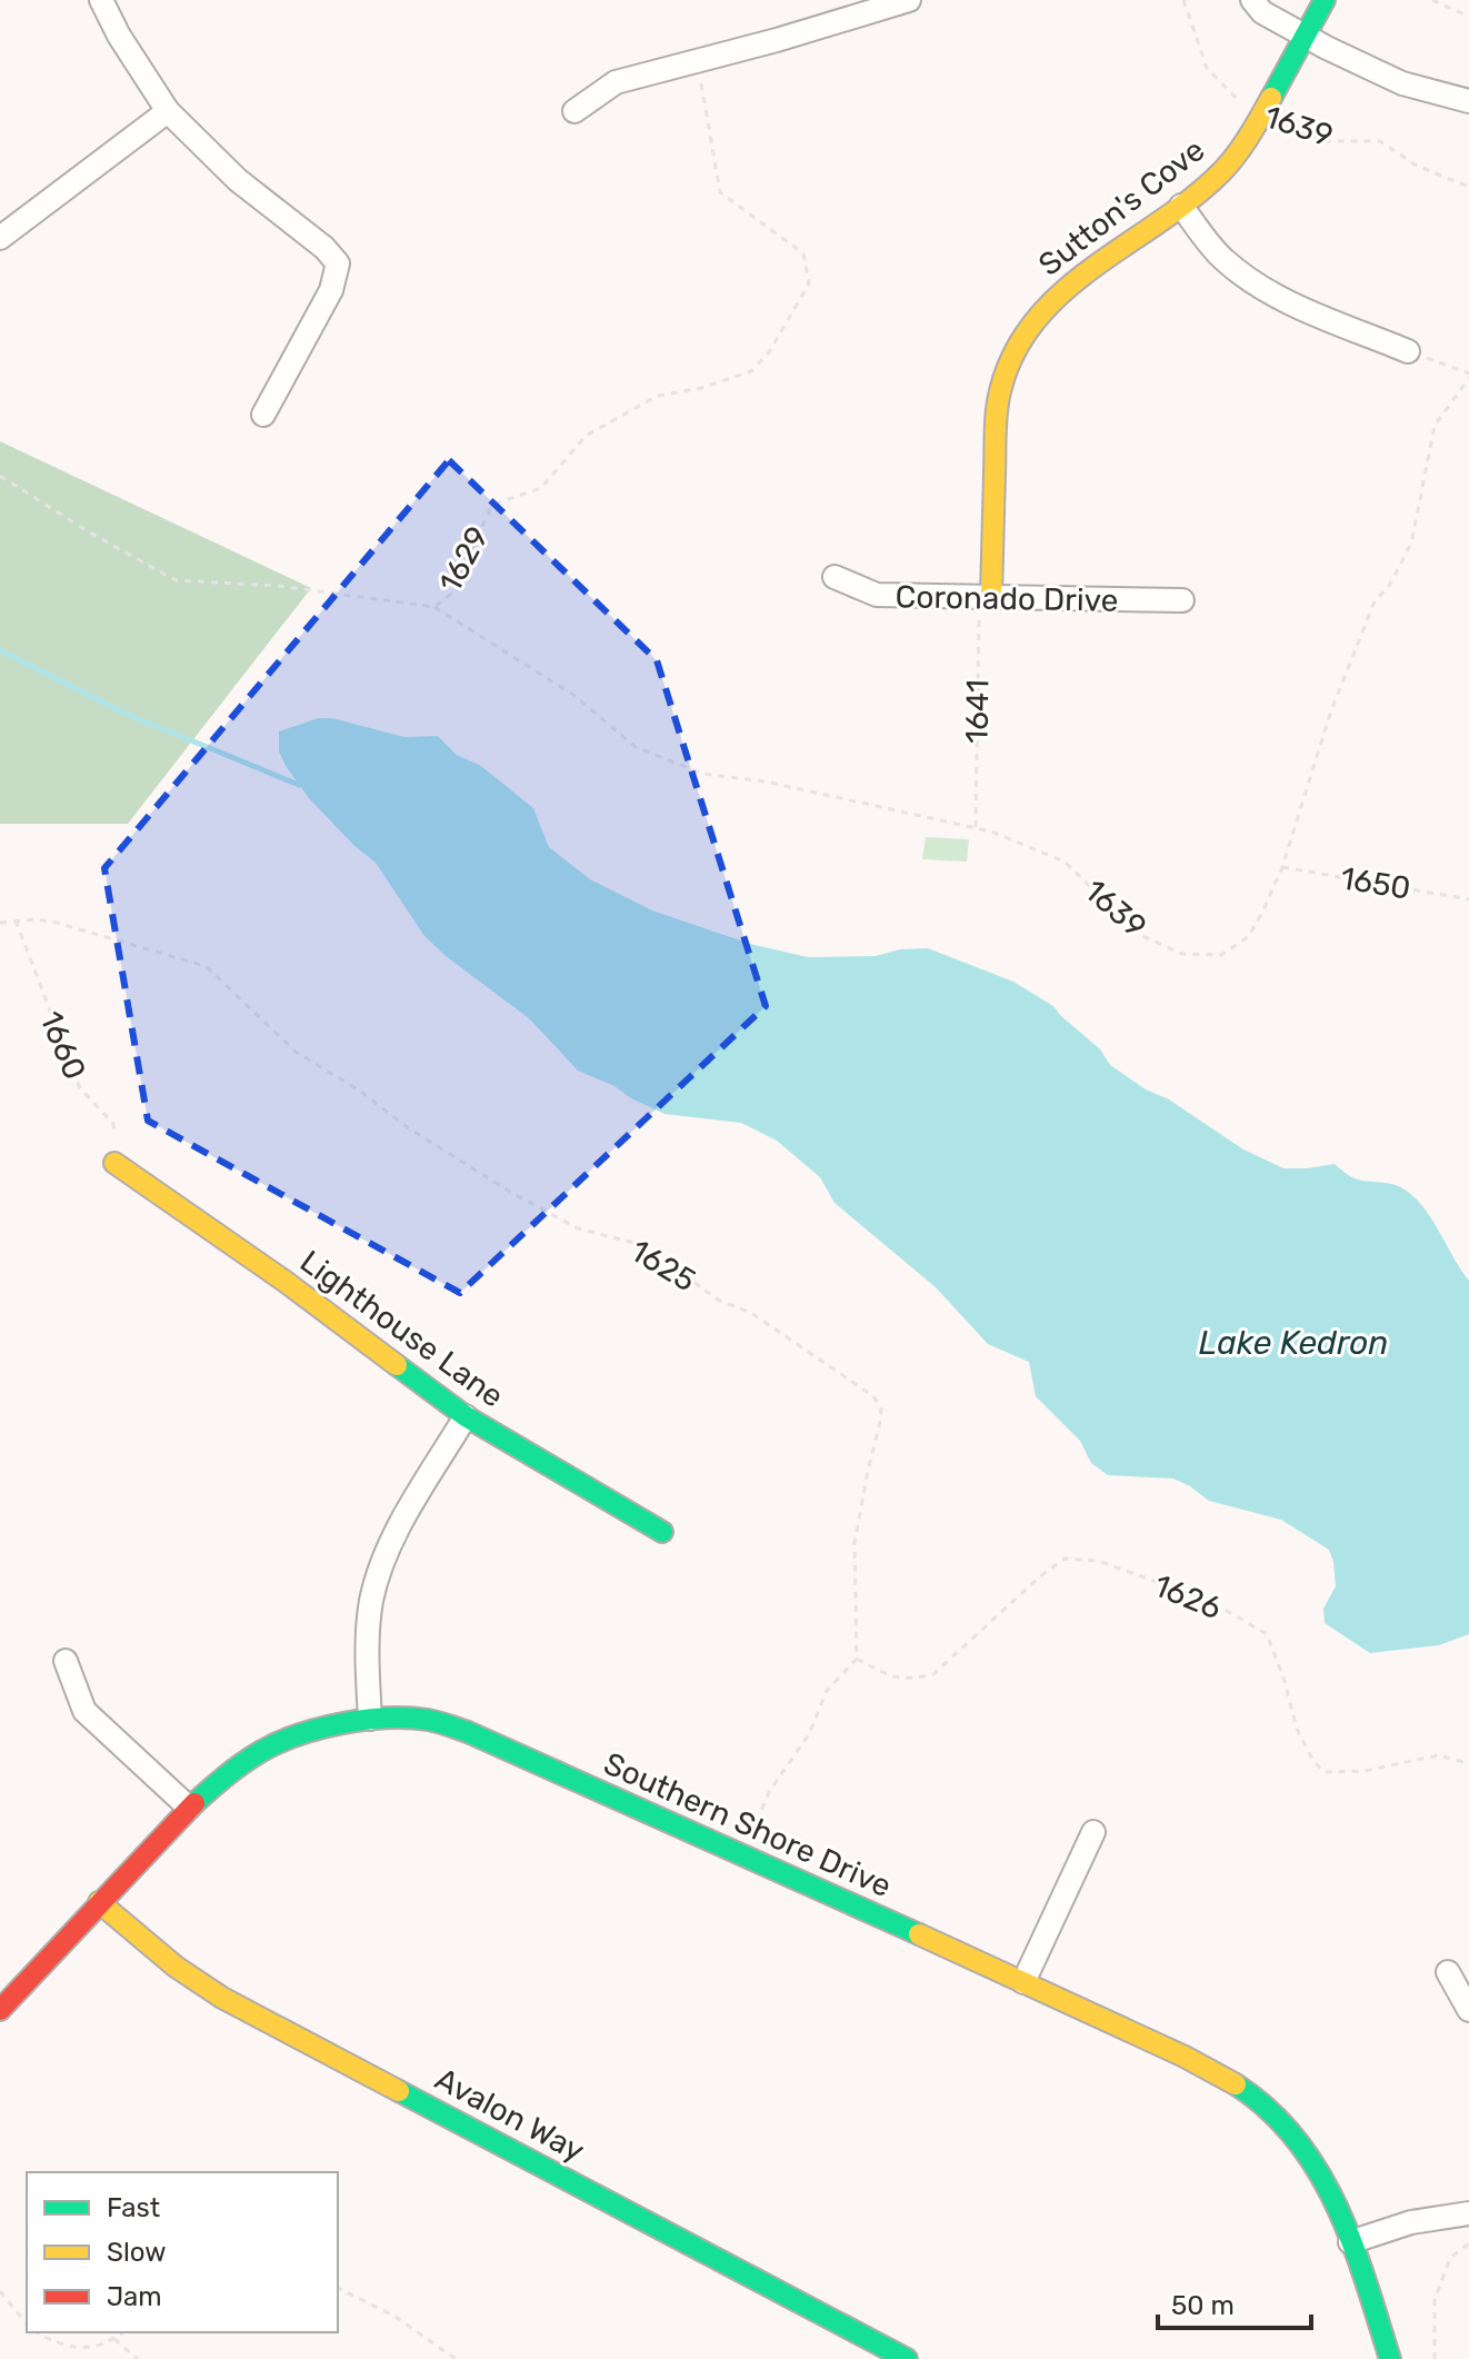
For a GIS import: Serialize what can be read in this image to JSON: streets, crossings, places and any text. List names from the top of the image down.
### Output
{
  "streets": {
    "street": [
      "Sutton's Cove",
      "Coronado Drive",
      "Lighthouse Lane",
      "Southern Shore Drive",
      "Avalon Way"
    ],
    "path": [
      "1639",
      "1629",
      "1641",
      "1650",
      "1660",
      "1625",
      "1626"
    ]
  },
  "crossings": [
    ["1639", "Sutton's Cove"],
    ["1639", "1629"],
    ["1639", "1641"],
    ["1639", "1650"],
    ["Sutton's Cove", "Coronado Drive"],
    ["Sutton's Cove", "1641"],
    ["Coronado Drive", "1641"],
    ["1660", "1625"],
    ["1660", "Lighthouse Lane"],
    ["1625", "1626"],
    ["Southern Shore Drive", "Avalon Way"]
  ],
  "water": ["Lake Kedron"],
  "legend": ["Fast", "Slow", "Jam"],
  "scale_bar": "50 m"
}
